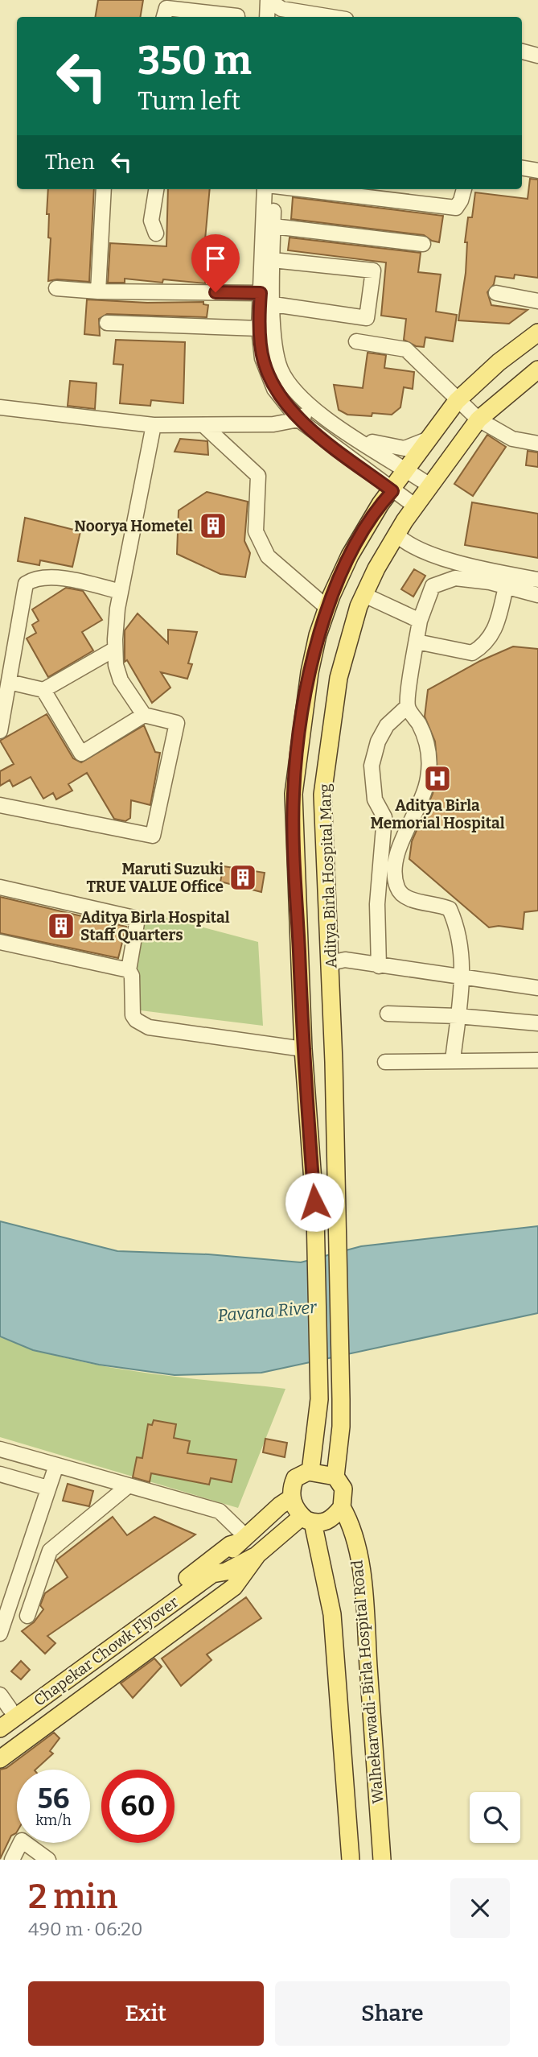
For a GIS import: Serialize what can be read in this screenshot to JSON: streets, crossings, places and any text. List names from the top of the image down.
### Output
{
  "streets": {
    "main road": ["Aditya Birla Hospital Marg", "Chapekar Chowk Flyover", "Walhekarwadi-Birla Hospital Road"]
  },
  "crossings": [
    ["Aditya Birla Hospital Marg", "Walhekarwadi-Birla Hospital Road"]
  ],
  "water": ["Pavana River"],
  "places": {
    "building": ["Noorya Hometel", "Maruti Suzuki TRUE VALUE Office", "Aditya Birla Hospital Staff Quarters"],
    "hospital": ["Aditya Birla Memorial Hospital"]
  },
  "page": {
    "turn": ["350 m", "Turn left"],
    "then": "Then",
    "speed": "56 km/h",
    "limit": "60",
    "heading": ["2 min", "490 m · 06:20"],
    "buttons": ["Exit", "Share"]
  }
}
